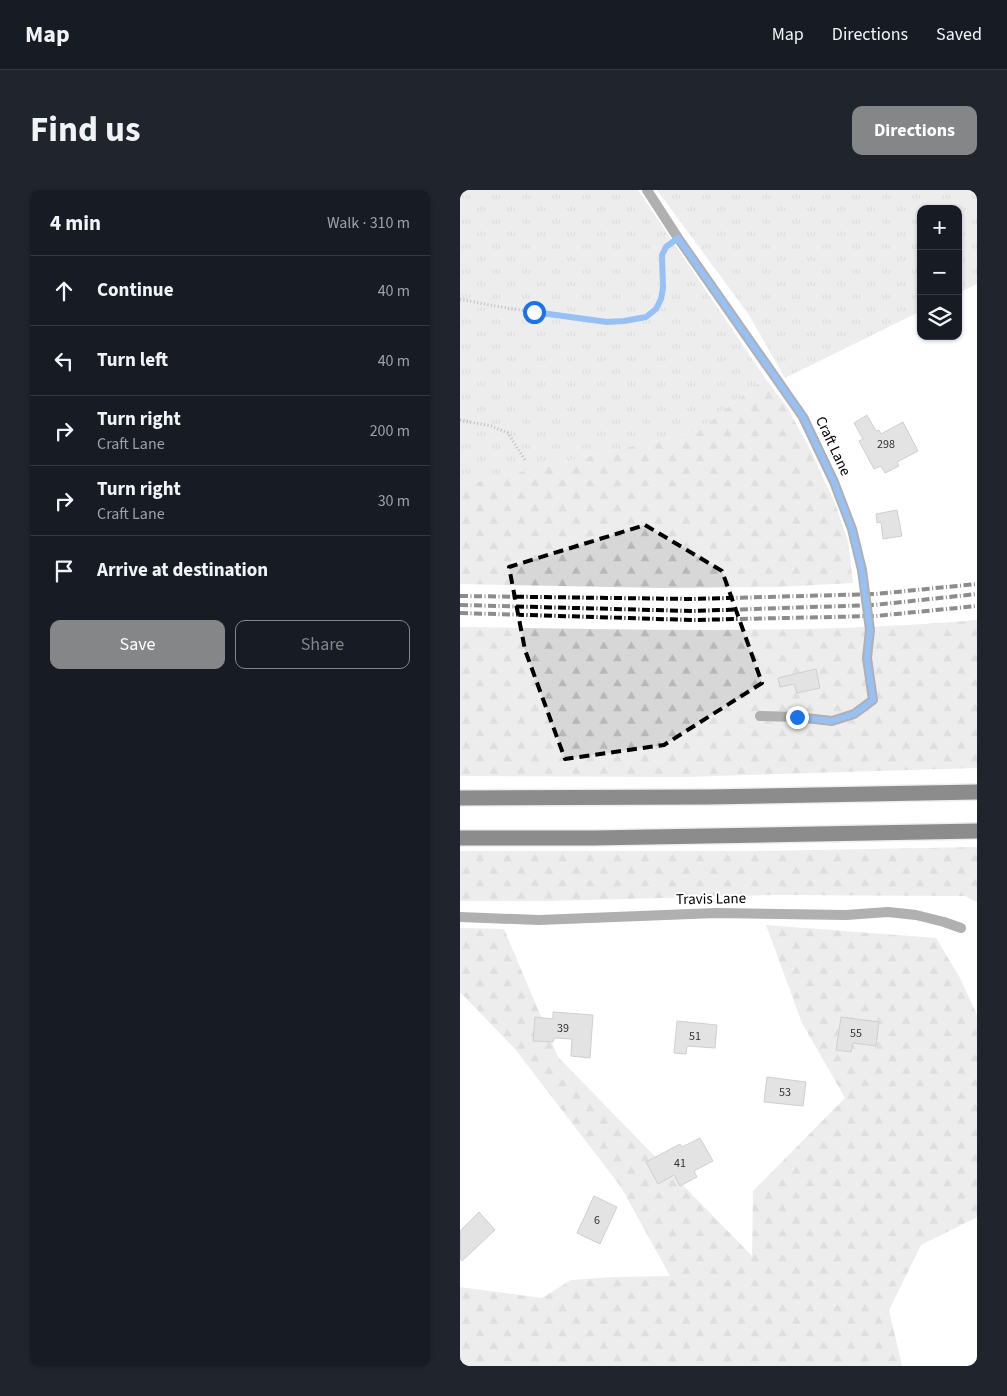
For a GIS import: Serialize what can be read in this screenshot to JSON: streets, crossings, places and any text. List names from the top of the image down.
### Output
{
  "streets": {
    "street": ["Craft Lane", "Travis Lane"]
  },
  "house_numbers": [
    "298",
    "39",
    "55",
    "51",
    "53",
    "41",
    "6"
  ],
  "page": {
    "header": "Map",
    "nav": ["Map", "Directions", "Saved"],
    "title": "Find us",
    "buttons": [
      "Directions",
      ["Save", "Share"]
    ],
    "heading": ["4 min", "Walk · 310 m"],
    "map_buttons": ["+", "−"],
    "list": [
      ["Continue", "40 m"],
      ["Turn left", "40 m"],
      ["Turn right", "Craft Lane", "200 m"],
      ["Turn right", "Craft Lane", "30 m"],
      "Arrive at destination"
    ]
  }
}
